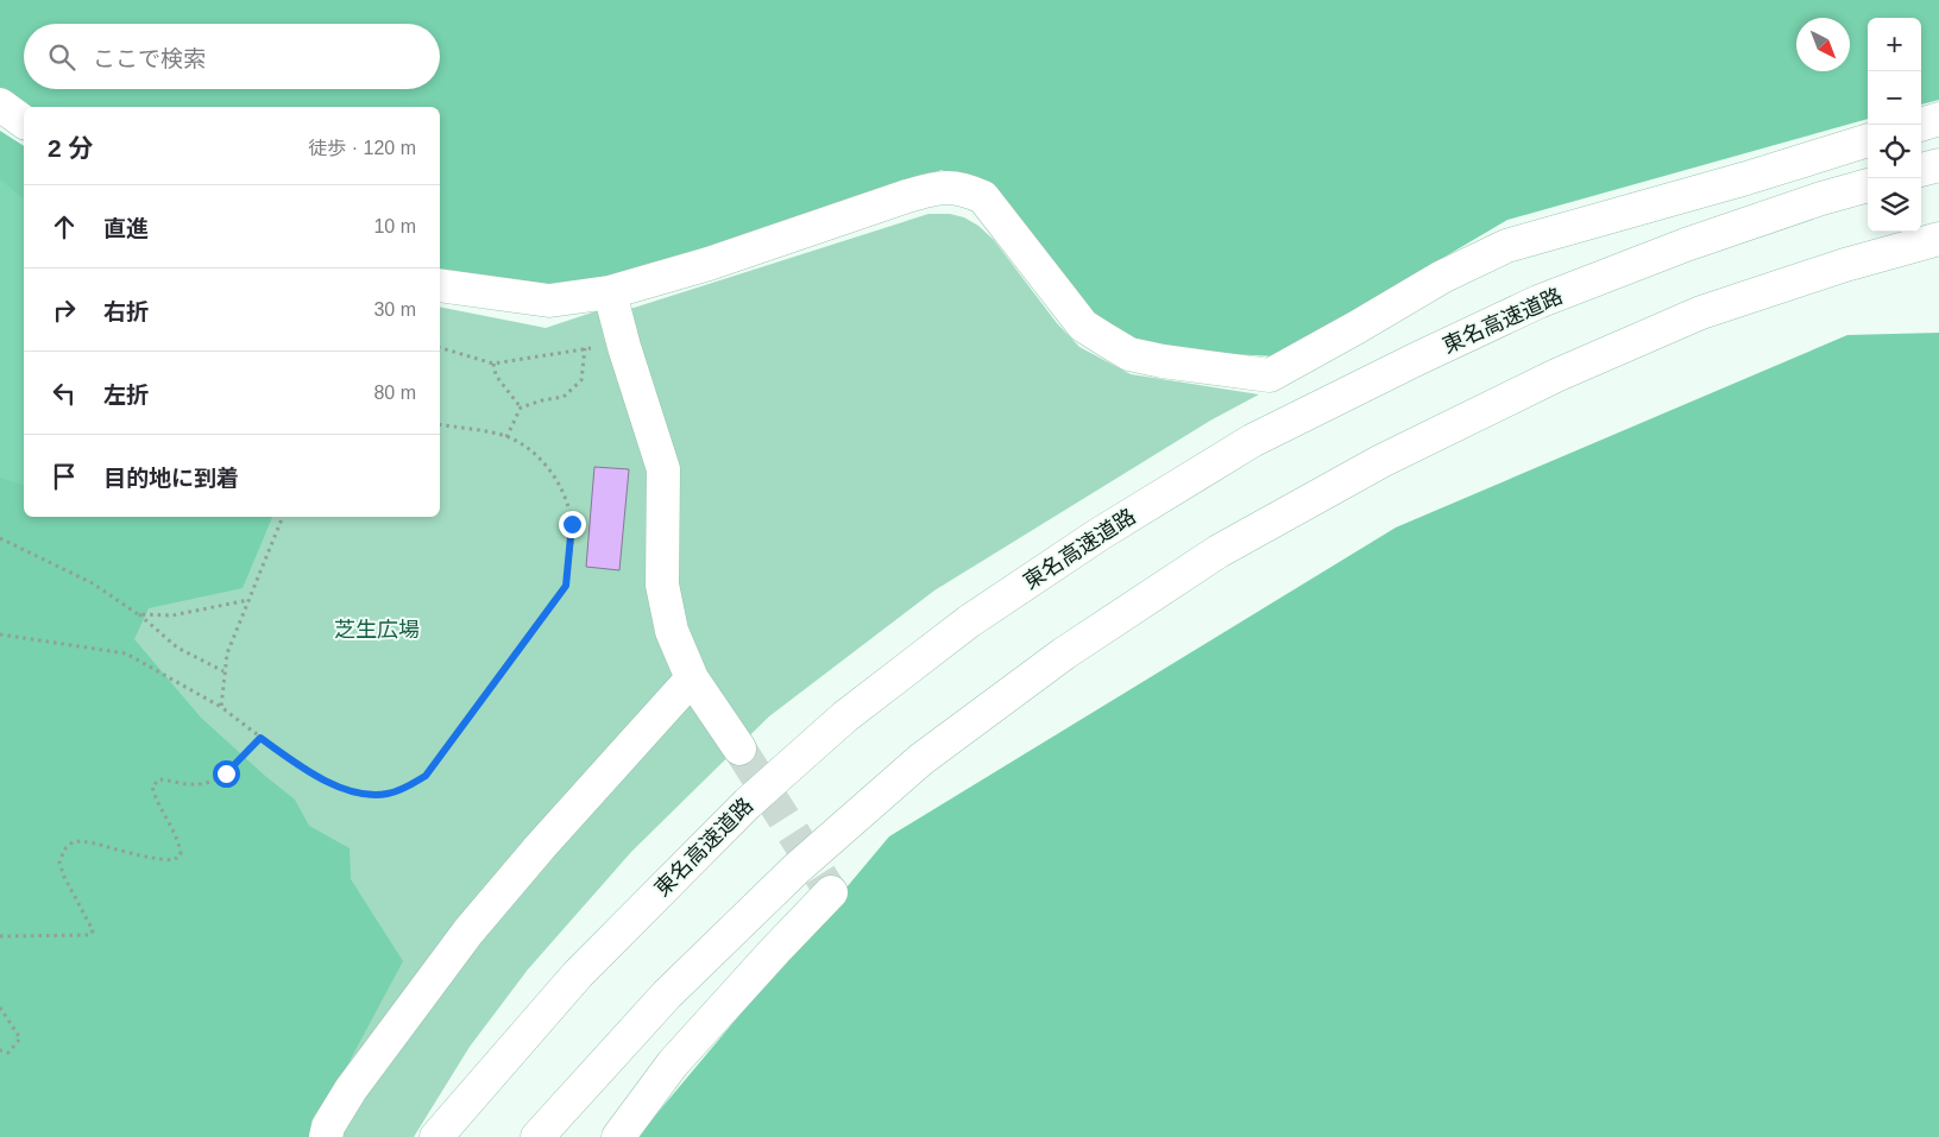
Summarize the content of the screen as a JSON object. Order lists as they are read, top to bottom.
{
  "streets": {
    "main road": ["東名高速道路"]
  },
  "parks": ["芝生広場"],
  "north": "bottom right",
  "page": {
    "map_buttons": ["+", "−"],
    "search": "ここで検索",
    "heading": ["2 分", "徒歩 · 120 m"],
    "list": [
      ["直進", "10 m"],
      ["右折", "30 m"],
      ["左折", "80 m"],
      "目的地に到着"
    ]
  }
}
